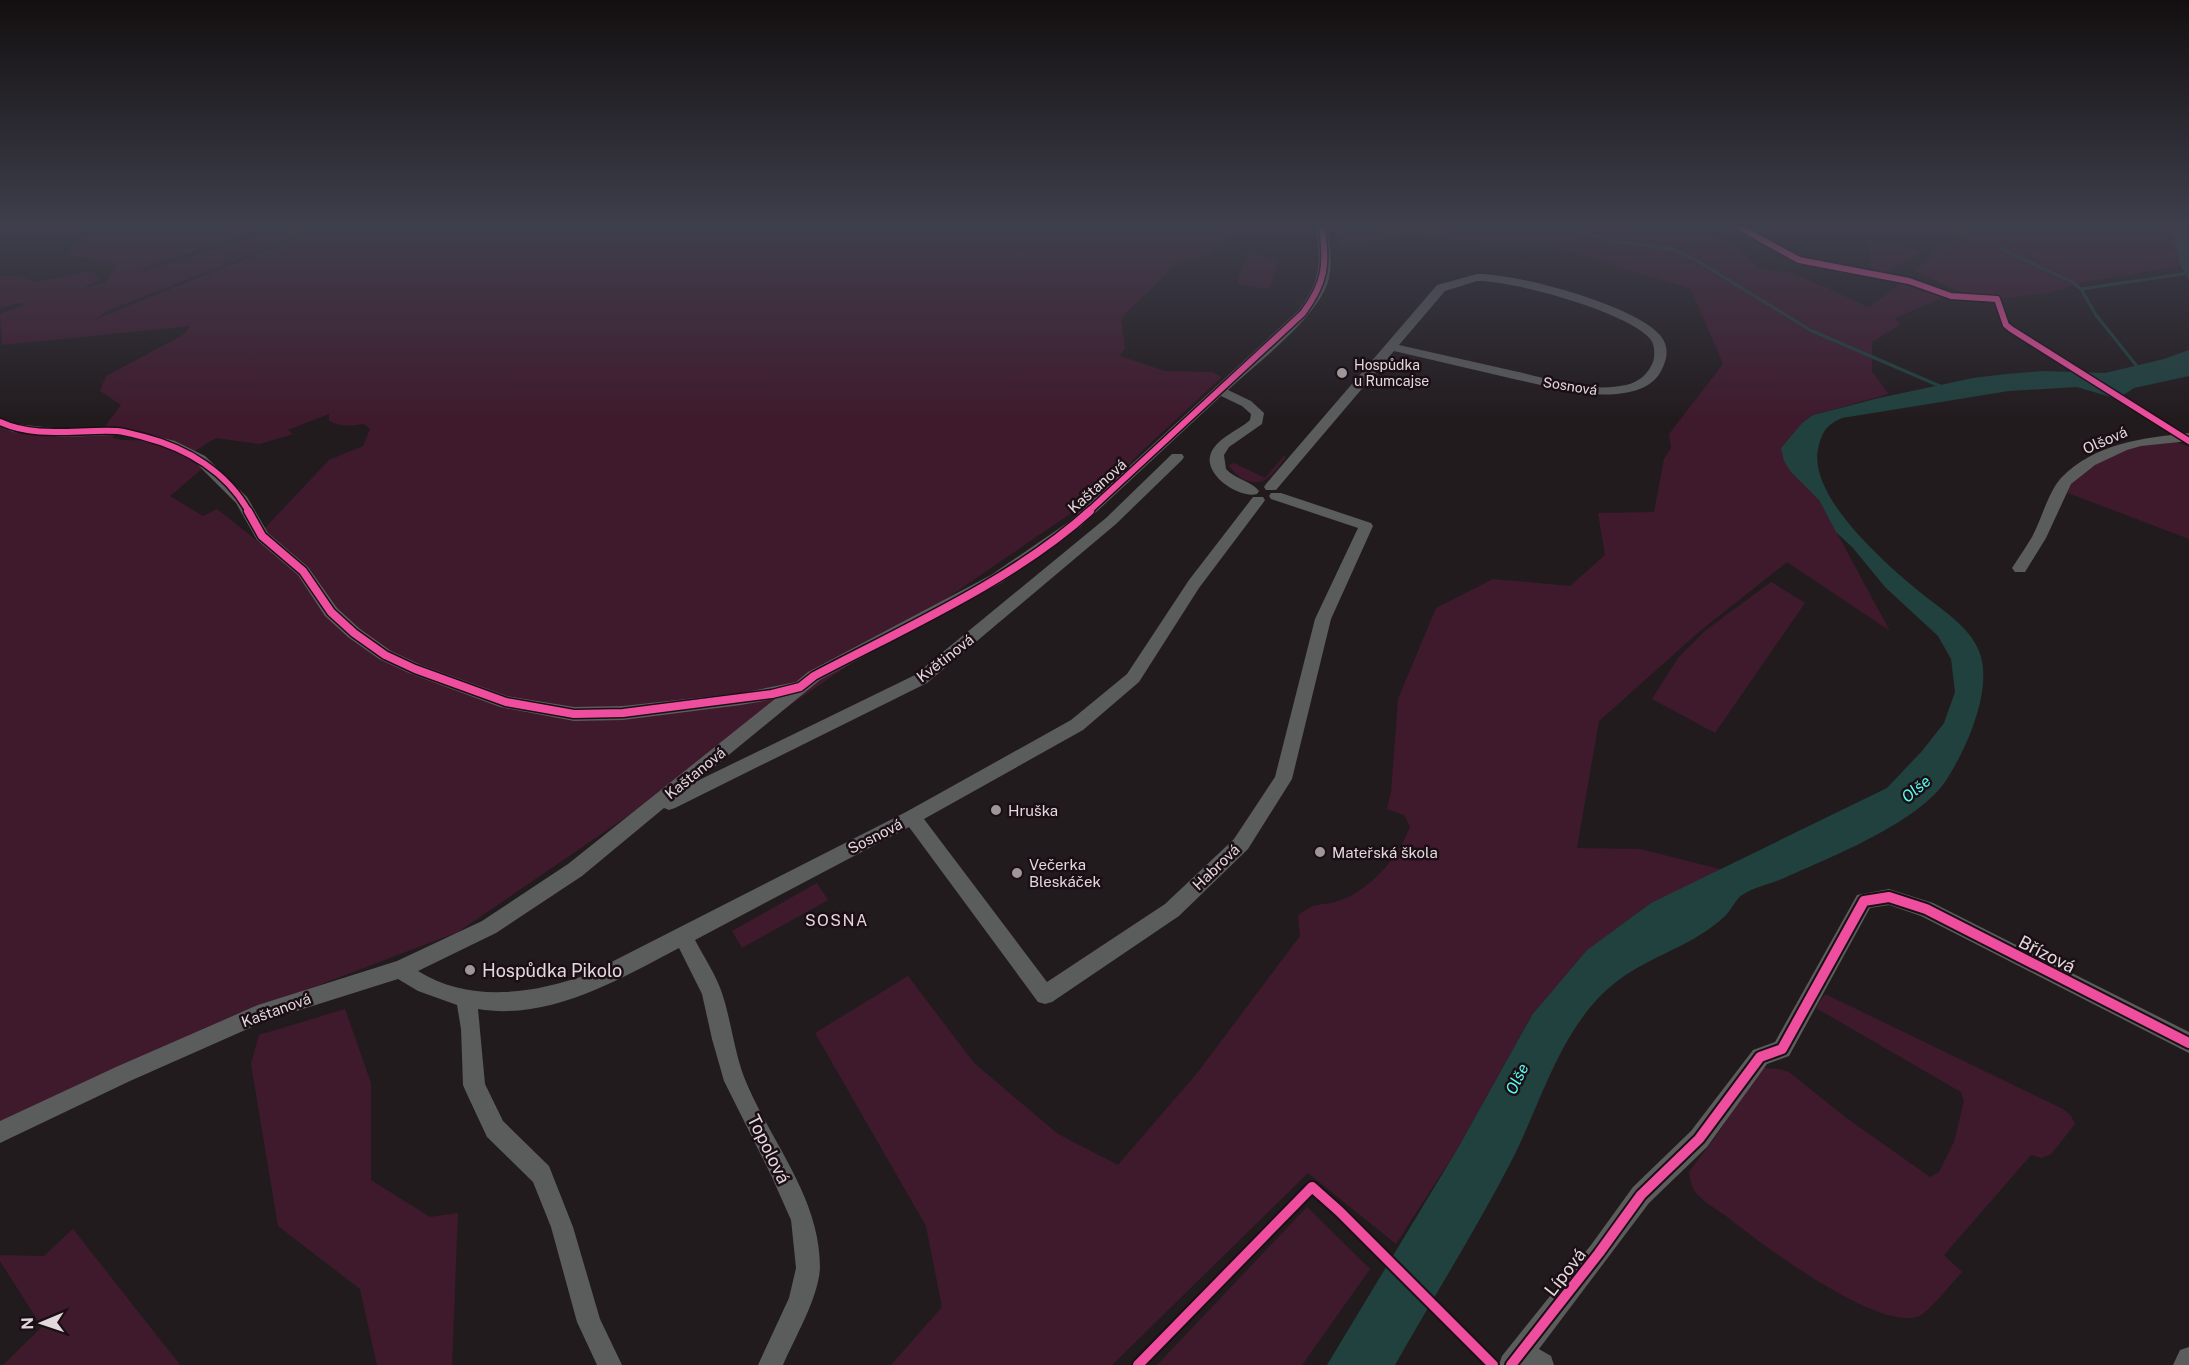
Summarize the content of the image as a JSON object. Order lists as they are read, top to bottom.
{
  "streets": {
    "street": [
      "Sosnová",
      "Olšová",
      "Kaštanová",
      "Květinová",
      "Habrová",
      "Břízová",
      "Topolová",
      "Lípová"
    ]
  },
  "crossings": [
    ["Sosnová", "Kaštanová"],
    ["Sosnová", "Habrová"],
    ["Sosnová", "Topolová"],
    ["Kaštanová", "Květinová"],
    ["Břízová", "Lípová"]
  ],
  "districts": ["SOSNA"],
  "water": ["Olše"],
  "places": [
    "Hospůdka u Rumcajse",
    "Hruška",
    "Mateřská škola",
    "Večerka Bleskáček",
    "Hospůdka Pikolo"
  ],
  "north": "left"
}
